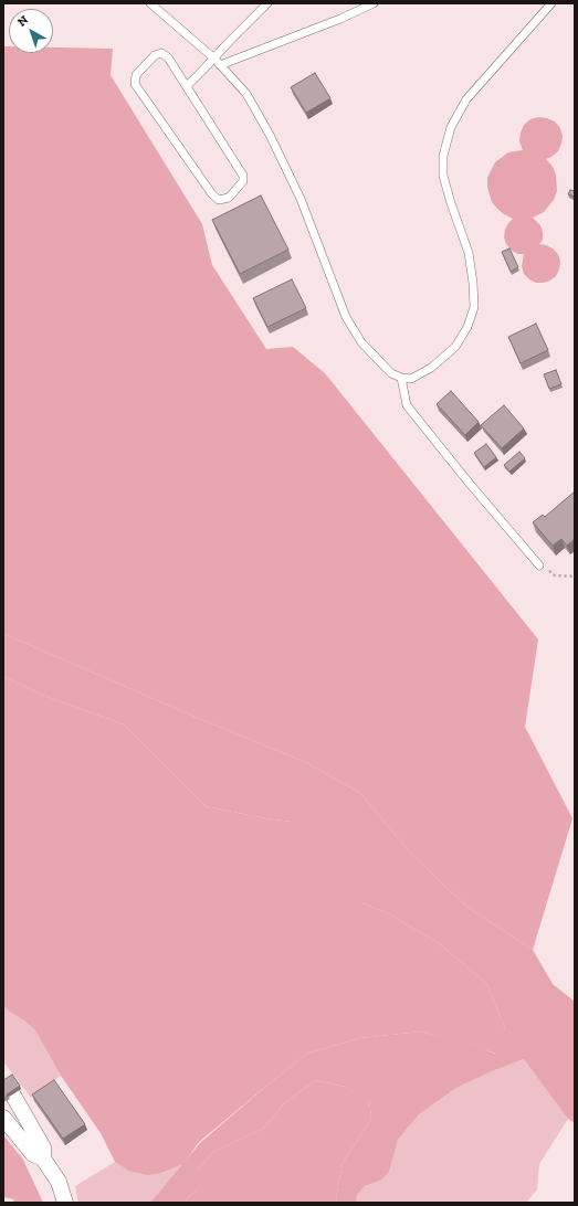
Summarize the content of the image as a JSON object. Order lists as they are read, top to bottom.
{
  "north": "top left"
}
